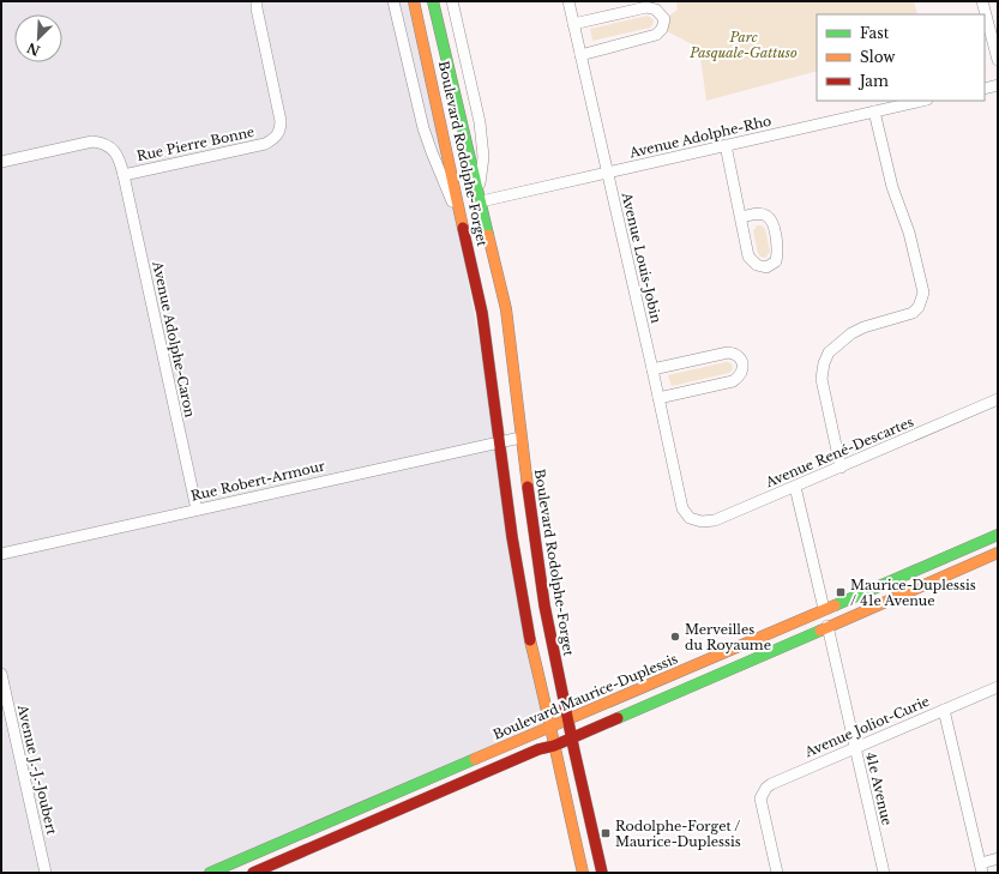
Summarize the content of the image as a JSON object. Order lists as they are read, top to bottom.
{
  "streets": {
    "street": [
      "Avenue Adolphe-Rho",
      "Rue Pierre Bonne",
      "Boulevard Rodolphe-Forget",
      "Avenue Louis-Jobin",
      "Avenue Adolphe-Caron",
      "Avenue René-Descartes",
      "Rue Robert-Armour",
      "Boulevard Maurice-Duplessis",
      "Avenue Joliot-Curie",
      "Avenue J.-J.-Joubert",
      "41e Avenue"
    ]
  },
  "crossings": [
    ["Avenue Adolphe-Rho", "Boulevard Rodolphe-Forget"],
    ["Avenue Adolphe-Rho", "Avenue Louis-Jobin"],
    ["Rue Pierre Bonne", "Avenue Adolphe-Caron"],
    ["Boulevard Rodolphe-Forget", "Rue Robert-Armour"],
    ["Boulevard Rodolphe-Forget", "Boulevard Maurice-Duplessis"],
    ["Avenue Louis-Jobin", "Avenue René-Descartes"],
    ["Avenue Adolphe-Caron", "Rue Robert-Armour"],
    ["Avenue Joliot-Curie", "41e Avenue"]
  ],
  "parks": ["Parc Pasquale-Gattuso"],
  "places": {
    "transit": ["Maurice-Duplessis / 41e Avenue", "Rodolphe-Forget / Maurice-Duplessis"],
    "other": ["Merveilles du Royaume"]
  },
  "legend": ["Fast", "Slow", "Jam"],
  "north": "bottom left"
}
